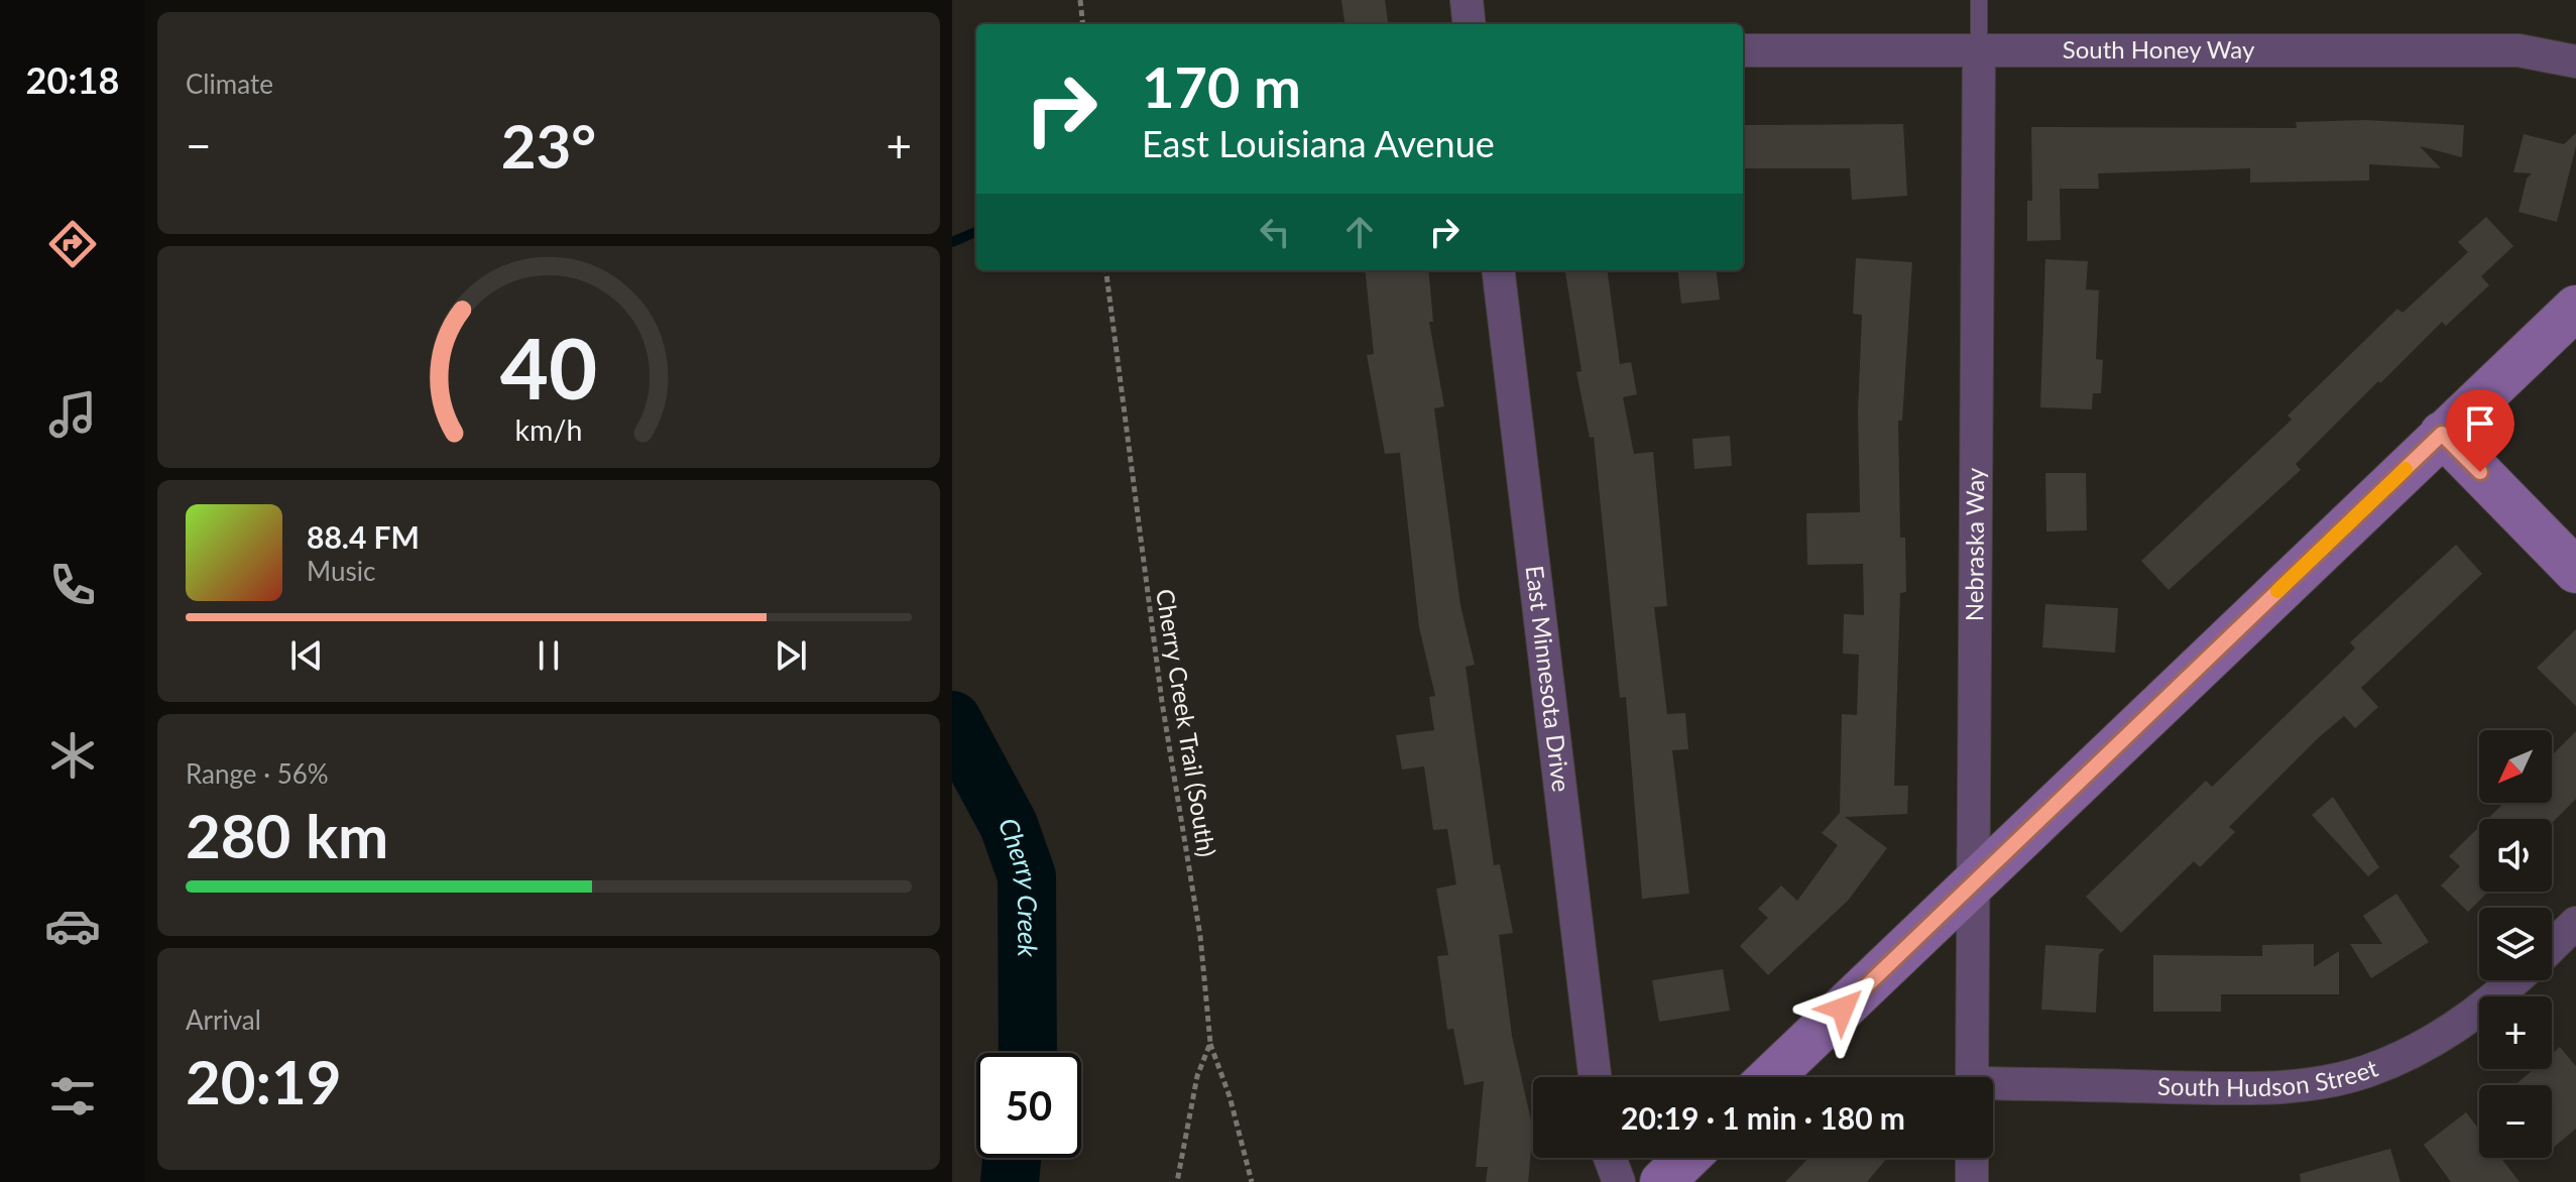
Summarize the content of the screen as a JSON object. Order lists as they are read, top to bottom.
{
  "streets": {
    "street": [
      "South Honey Way",
      "Nebraska Way",
      "East Minnesota Drive",
      "South Hudson Street"
    ],
    "path": ["Cherry Creek Trail (South)"]
  },
  "crossings": [
    ["South Honey Way", "Nebraska Way"]
  ],
  "water": ["Cherry Creek"],
  "north": "bottom left",
  "page": {
    "tabs": "20:18",
    "tile": [
      "Climate",
      ["Range · 56%", "280 km"],
      ["Arrival", "20:19"]
    ],
    "turn": ["170 m", "East Louisiana Avenue"],
    "heat": ["−", "23°", "+"],
    "song": ["88.4 FM", "Music"],
    "map_buttons": ["+", "−"],
    "limit": "50",
    "trip": "20:19 · 1 min · 180 m",
    "gauge": ["40", "km/h"]
  }
}
